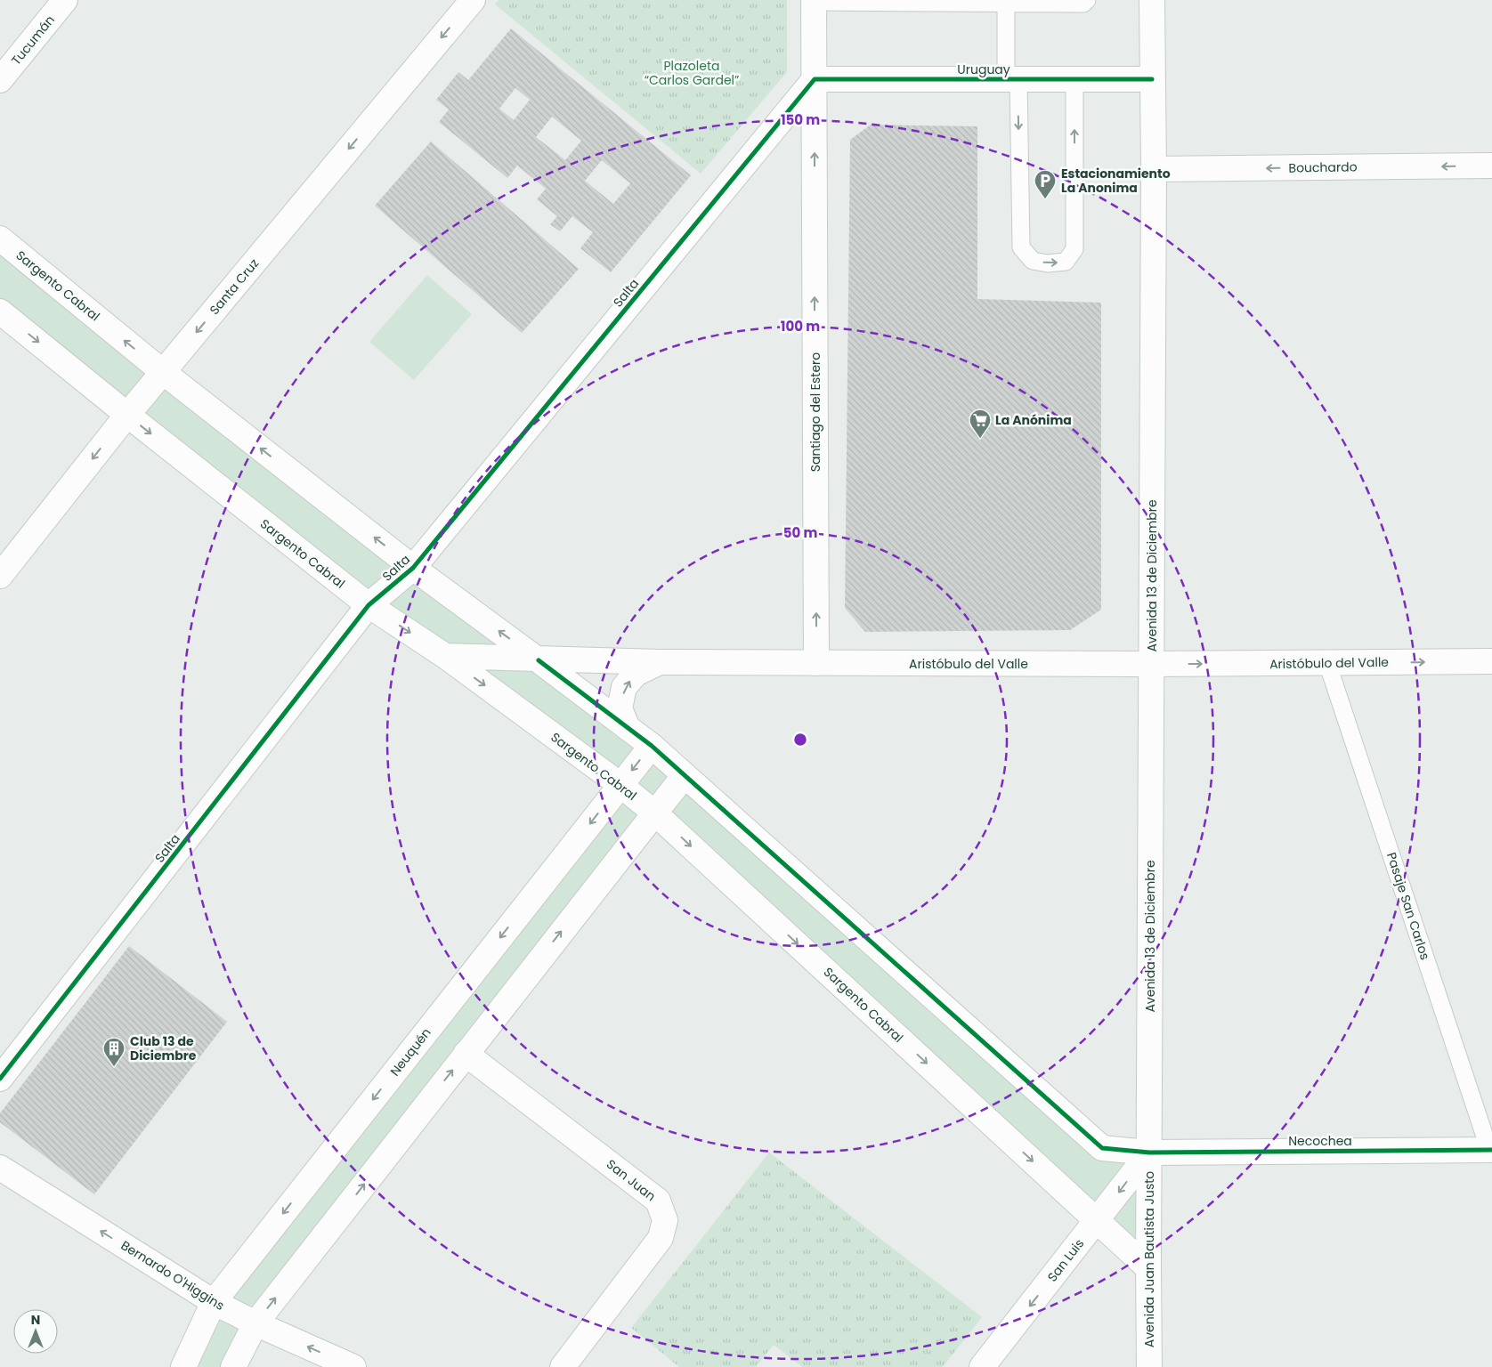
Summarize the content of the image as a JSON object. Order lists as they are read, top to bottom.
{
  "streets": {
    "street": [
      "Tucumán",
      "Uruguay",
      "Bouchardo",
      "Sargento Cabral",
      "Santa Cruz",
      "Salta",
      "Santiago del Estero",
      "Avenida 13 de Diciembre",
      "Aristóbulo del Valle",
      "Neuquén",
      "Necochea",
      "San Juan",
      "Avenida Juan Bautista Justo",
      "San Luis",
      "Bernardo O'Higgins"
    ],
    "lane": ["Pasaje San Carlos"]
  },
  "crossings": [
    ["Uruguay", "Salta"],
    ["Uruguay", "Santiago del Estero"],
    ["Uruguay", "Avenida 13 de Diciembre"],
    ["Bouchardo", "Avenida 13 de Diciembre"],
    ["Sargento Cabral", "Santa Cruz"],
    ["Sargento Cabral", "Salta"],
    ["Sargento Cabral", "Aristóbulo del Valle"],
    ["Sargento Cabral", "Neuquén"],
    ["Sargento Cabral", "Necochea"],
    ["Sargento Cabral", "Avenida Juan Bautista Justo"],
    ["Sargento Cabral", "San Luis"],
    ["Salta", "Santiago del Estero"],
    ["Santiago del Estero", "Aristóbulo del Valle"],
    ["Avenida 13 de Diciembre", "Aristóbulo del Valle"],
    ["Avenida 13 de Diciembre", "Necochea"],
    ["Avenida 13 de Diciembre", "Avenida Juan Bautista Justo"],
    ["Avenida 13 de Diciembre", "San Luis"],
    ["Aristóbulo del Valle", "Pasaje San Carlos"],
    ["Pasaje San Carlos", "Necochea"],
    ["Neuquén", "Bernardo O'Higgins"],
    ["Necochea", "Avenida Juan Bautista Justo"],
    ["Necochea", "San Luis"],
    ["Avenida Juan Bautista Justo", "San Luis"]
  ],
  "one_way": [
    "Bouchardo",
    "Santa Cruz",
    "Santiago del Estero",
    "San Luis",
    "Bernardo O'Higgins"
  ],
  "parks": ["Plazoleta “Carlos Gardel”"],
  "places": {
    "parking": ["Estacionamiento La Anonima"],
    "supermarket": ["La Anónima"],
    "building": ["Club 13 de Diciembre"]
  },
  "north": "top",
  "rings": ["150 m", "100 m", "50 m"]
}
